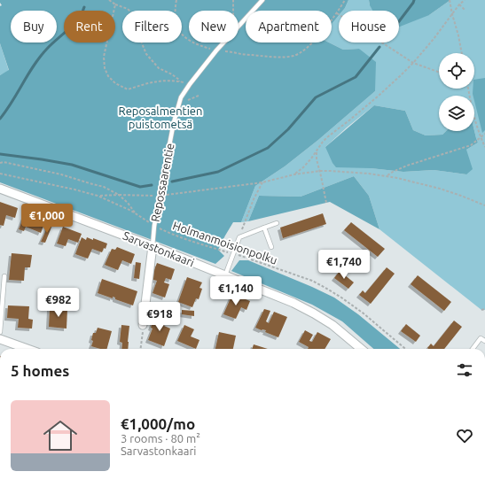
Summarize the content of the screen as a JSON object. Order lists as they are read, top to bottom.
{
  "streets": {
    "street": ["Repossaarentie", "Sarvastonkaari"],
    "path": ["Holmanmoisionpolku"]
  },
  "crossings": [
    ["Repossaarentie", "Holmanmoisionpolku"],
    ["Repossaarentie", "Sarvastonkaari"]
  ],
  "parks": ["Reposalmentien puistometsä"],
  "page": {
    "chip": [
      "Buy",
      "Rent",
      "Filters",
      "New",
      "Apartment",
      "House"
    ],
    "price": [
      "€1,000",
      "€1,740",
      "€1,140",
      "€982",
      "€918"
    ],
    "heading": "5 homes",
    "list": [
      {
        "name": "€1,000/mo",
        "note": "3 rooms · 80 m² · Sarvastonkaari"
      }
    ]
  }
}
